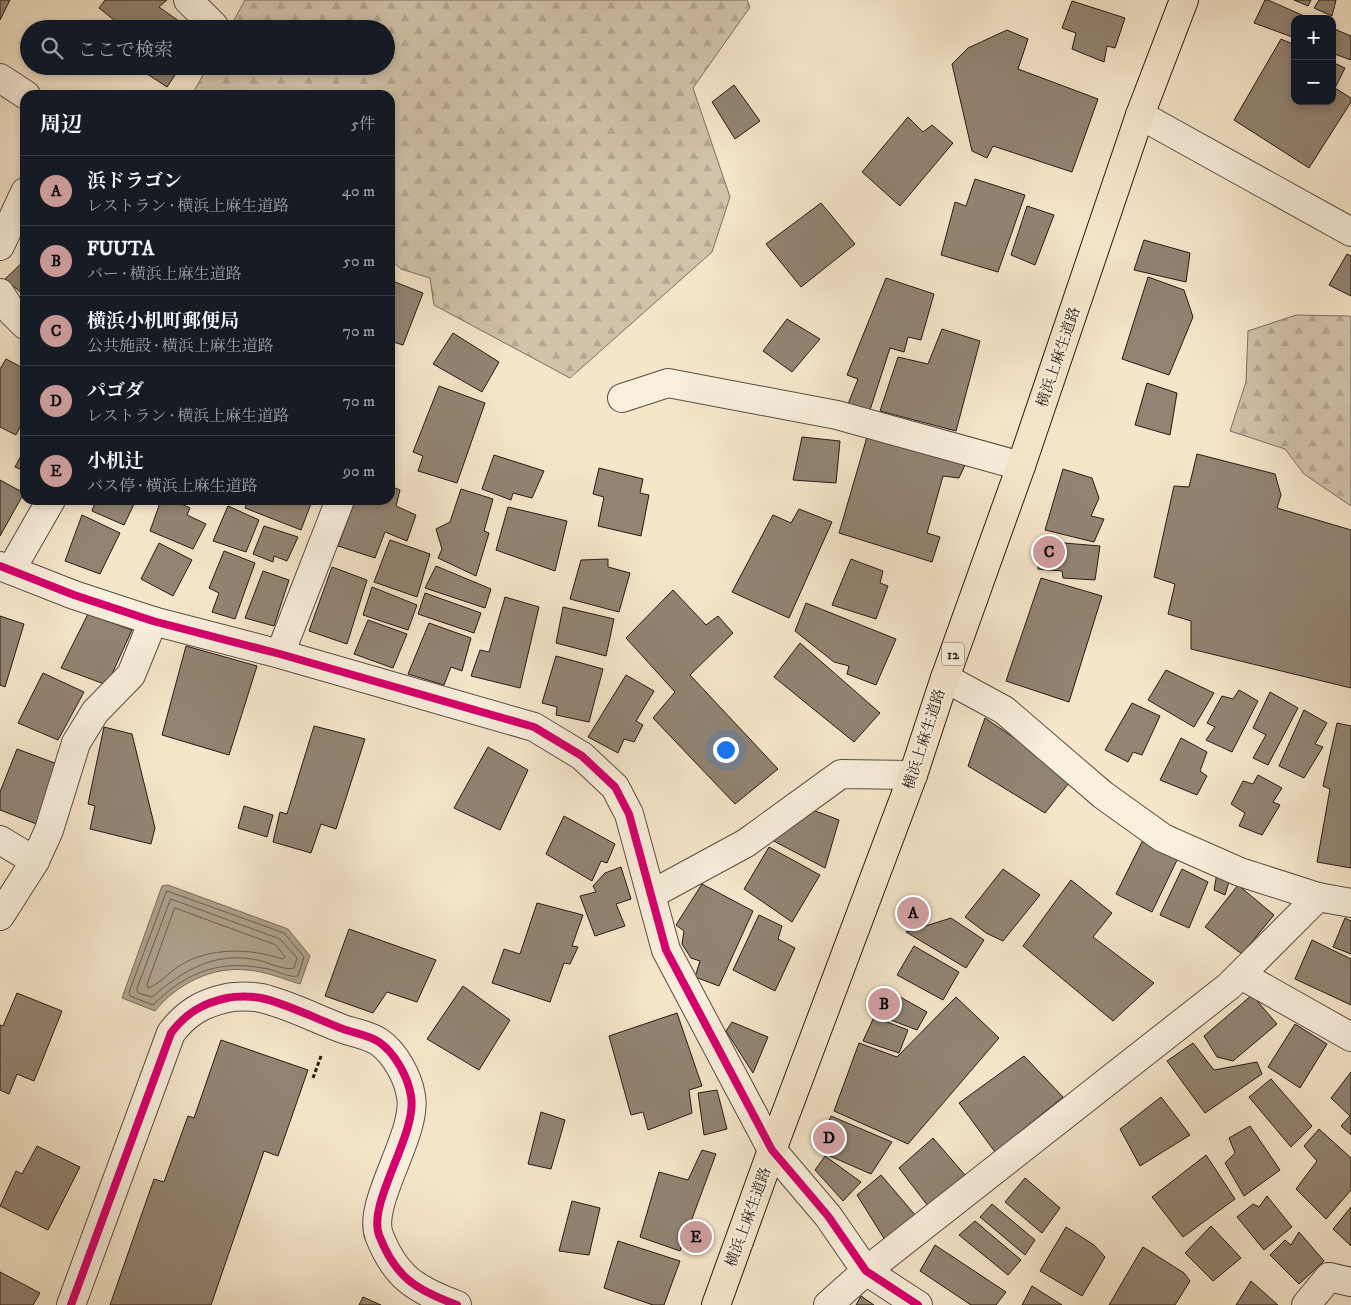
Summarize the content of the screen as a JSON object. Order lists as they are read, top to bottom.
{
  "streets": {
    "main road": ["横浜上麻生道路", "12"]
  },
  "page": {
    "map_buttons": ["+", "−"],
    "search": "ここで検索",
    "heading": ["周辺", "5件"],
    "list": [
      {
        "mark": "A",
        "name": "浜ドラゴン",
        "note": "レストラン · 横浜上麻生道路",
        "value": "40 m"
      },
      {
        "mark": "B",
        "name": "FUUTA",
        "note": "バー · 横浜上麻生道路",
        "value": "50 m"
      },
      {
        "mark": "C",
        "name": "横浜小机町郵便局",
        "note": "公共施設 · 横浜上麻生道路",
        "value": "70 m"
      },
      {
        "mark": "D",
        "name": "パゴダ",
        "note": "レストラン · 横浜上麻生道路",
        "value": "70 m"
      },
      {
        "mark": "E",
        "name": "小机辻",
        "note": "バス停 · 横浜上麻生道路",
        "value": "90 m"
      }
    ],
    "pins": [
      "C",
      "A",
      "B",
      "D",
      "E"
    ]
  }
}
